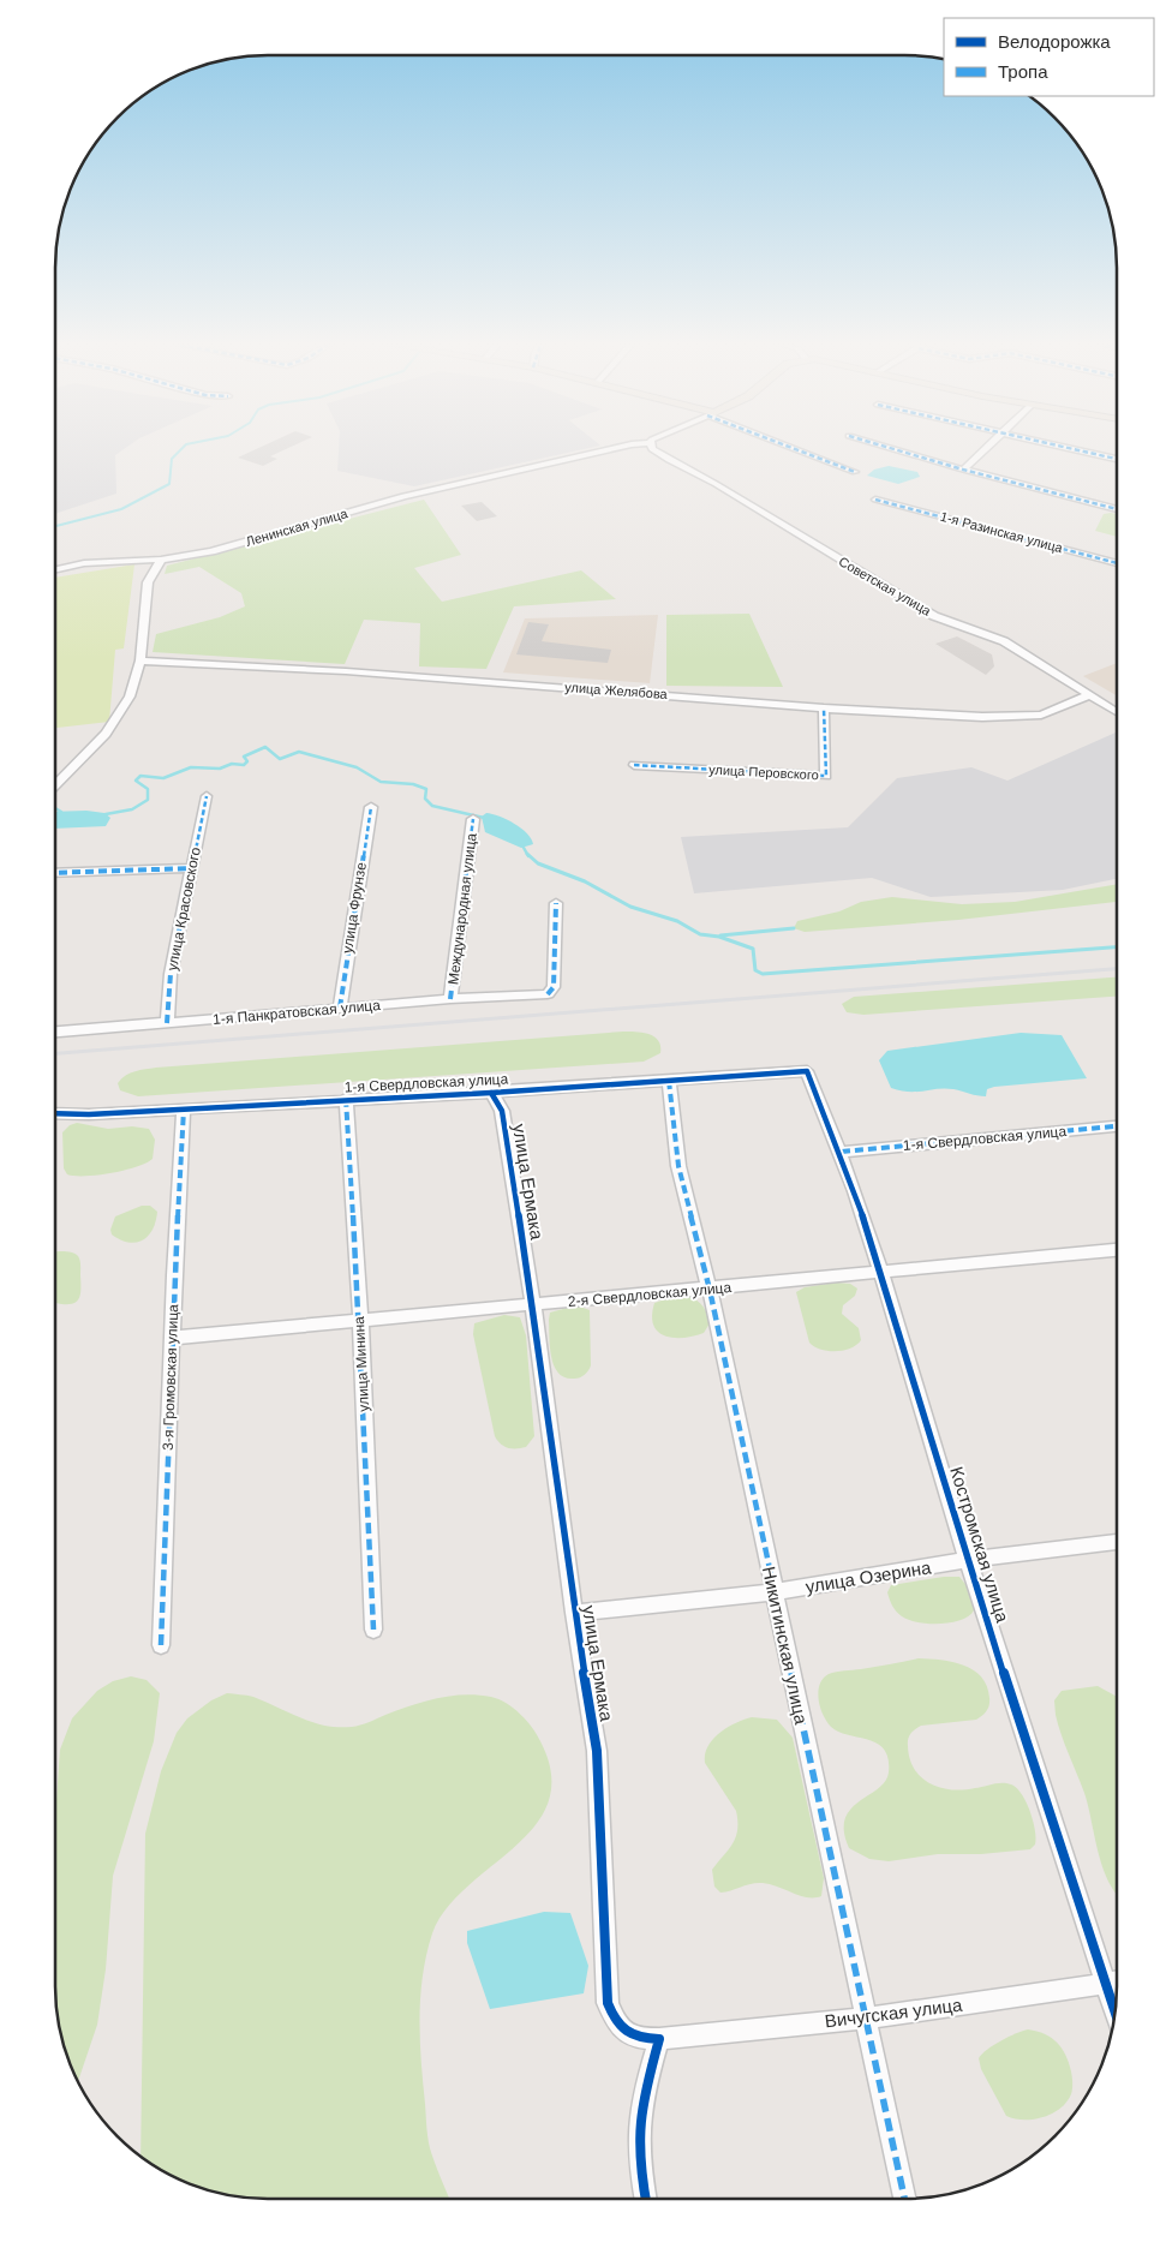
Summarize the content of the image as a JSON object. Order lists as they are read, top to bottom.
{
  "streets": {
    "street": [
      "Ленинская улица",
      "1-я Разинская улица",
      "Советская улица",
      "улица Желябова",
      "улица Перовского",
      "улица Фрунзе",
      "улица Красовского",
      "Международная улица",
      "1-я Панкратовская улица",
      "1-я Свердловская улица",
      "улица Ермака",
      "2-я Свердловская улица",
      "улица Минина",
      "3-я Громовская улица",
      "Костромская улица",
      "улица Озерина",
      "Никитинская улица",
      "Вичугская улица"
    ]
  },
  "crossings": [
    ["Советская улица", "улица Желябова"],
    ["улица Желябова", "улица Перовского"],
    ["улица Фрунзе", "1-я Панкратовская улица"],
    ["улица Красовского", "1-я Панкратовская улица"],
    ["Международная улица", "1-я Панкратовская улица"],
    ["1-я Свердловская улица", "улица Ермака"],
    ["1-я Свердловская улица", "улица Минина"],
    ["1-я Свердловская улица", "3-я Громовская улица"],
    ["1-я Свердловская улица", "Костромская улица"],
    ["1-я Свердловская улица", "Никитинская улица"],
    ["улица Ермака", "2-я Свердловская улица"],
    ["улица Ермака", "улица Озерина"],
    ["улица Ермака", "Вичугская улица"],
    ["2-я Свердловская улица", "улица Минина"],
    ["2-я Свердловская улица", "3-я Громовская улица"],
    ["2-я Свердловская улица", "Костромская улица"],
    ["2-я Свердловская улица", "Никитинская улица"],
    ["Костромская улица", "улица Озерина"],
    ["Костромская улица", "Вичугская улица"],
    ["улица Озерина", "Никитинская улица"],
    ["Никитинская улица", "Вичугская улица"]
  ],
  "legend": ["Велодорожка", "Тропа"]
}
